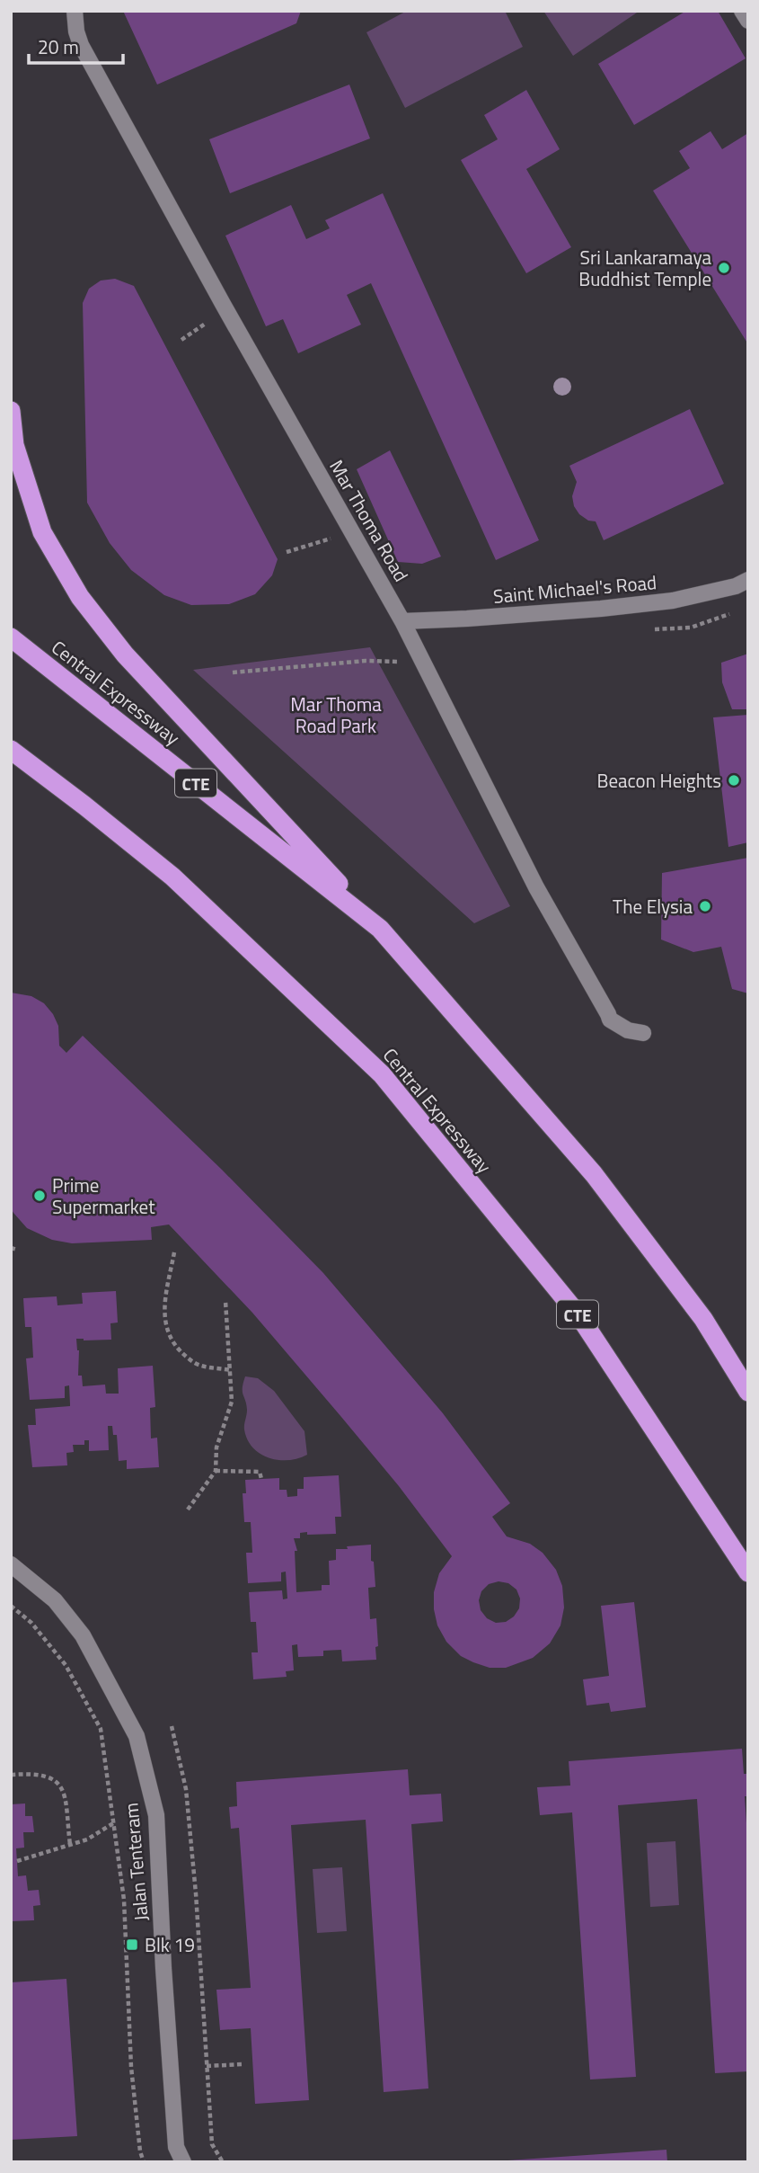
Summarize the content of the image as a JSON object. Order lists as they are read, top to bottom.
{
  "streets": {
    "highway": ["Central Expressway", "CTE"],
    "street": ["Mar Thoma Road", "Saint Michael's Road", "Jalan Tenteram"]
  },
  "crossings": [
    ["Mar Thoma Road", "Saint Michael's Road"]
  ],
  "parks": ["Mar Thoma Road Park"],
  "places": {
    "other": [
      "Sri Lankaramaya Buddhist Temple",
      "Beacon Heights",
      "The Elysia",
      "Prime Supermarket"
    ],
    "transit": ["Blk 19"]
  },
  "scale_bar": "20 m"
}
